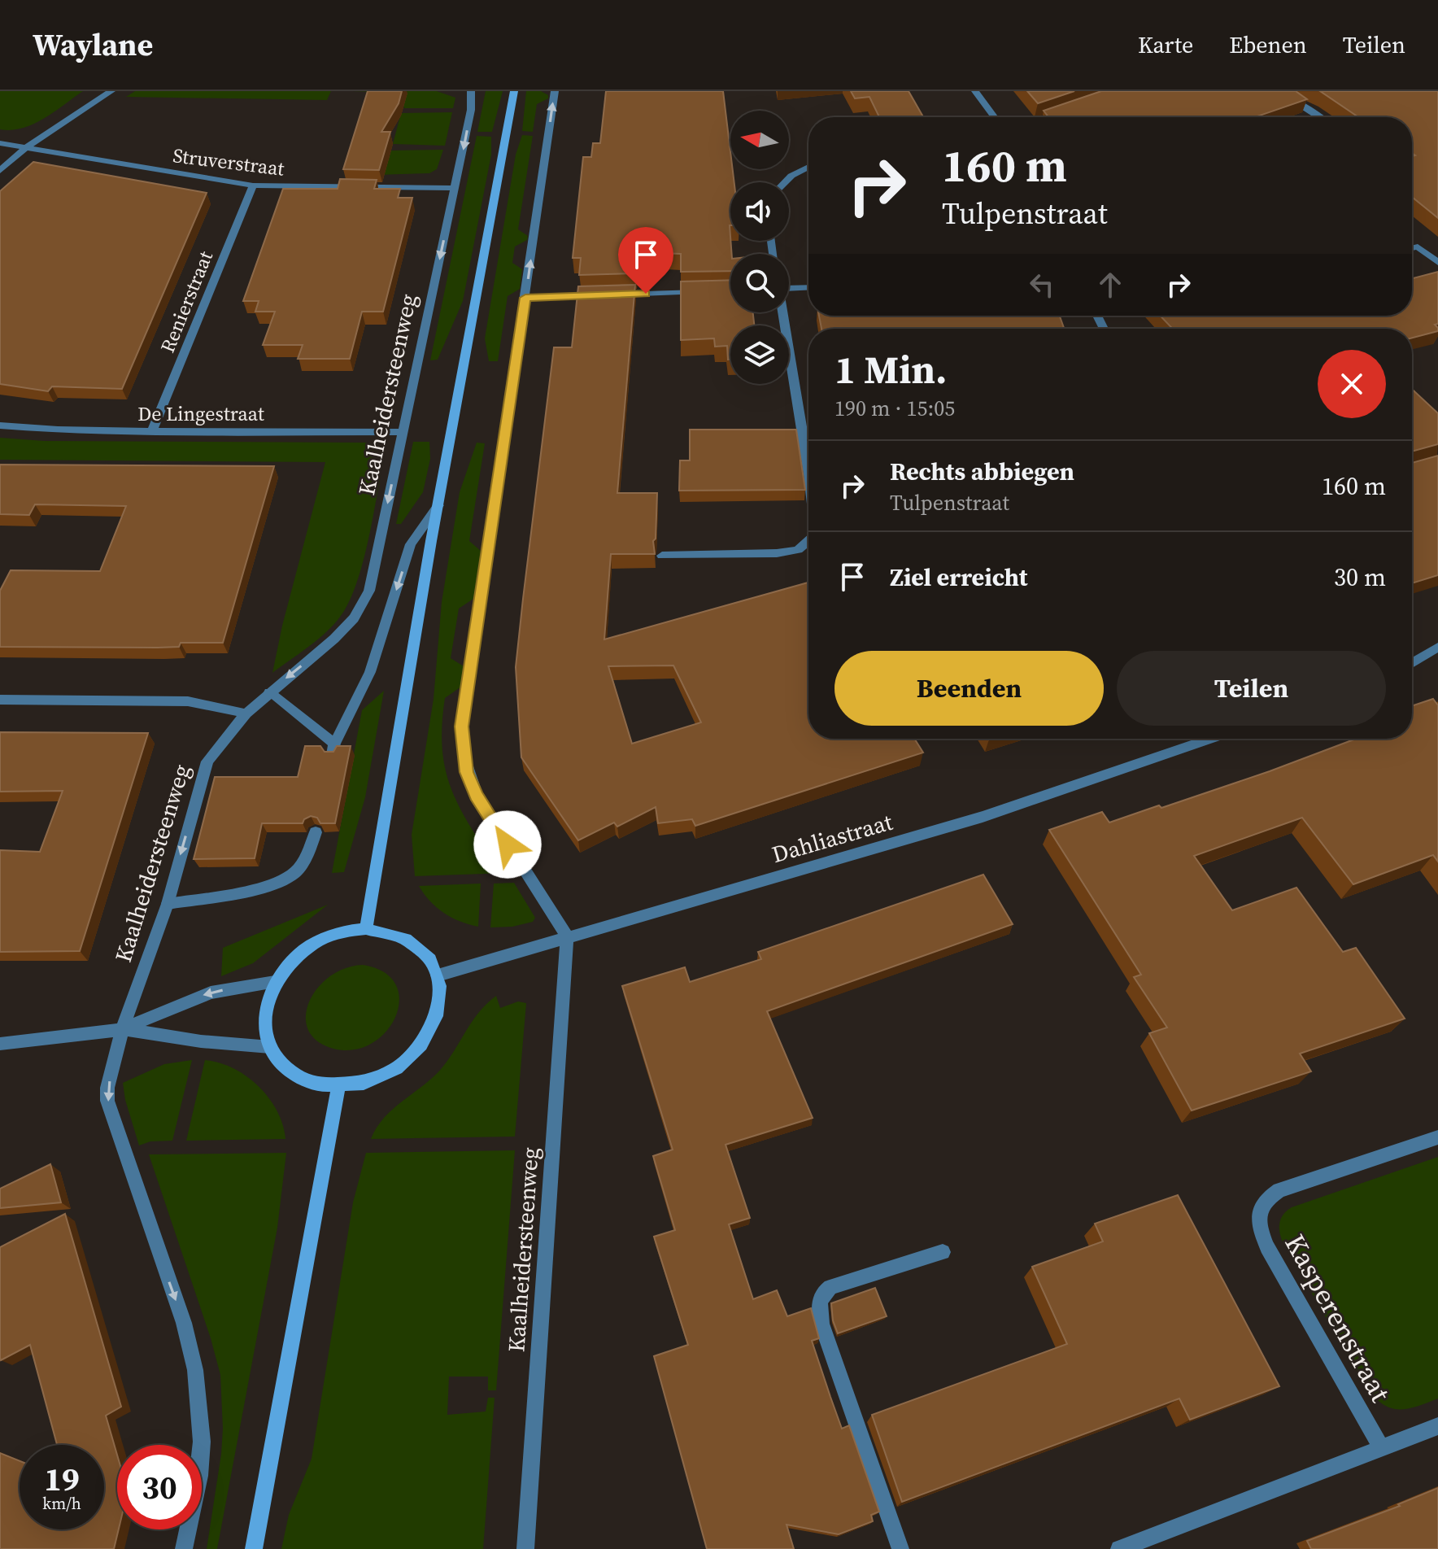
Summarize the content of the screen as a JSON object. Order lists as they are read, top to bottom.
{
  "streets": {
    "street": [
      "Struverstraat",
      "Renierstraat",
      "Kaalheidersteenweg",
      "De Lingestraat",
      "Dahliastraat",
      "Kasperenstraat"
    ]
  },
  "crossings": [
    ["Struverstraat", "Renierstraat"],
    ["Struverstraat", "Kaalheidersteenweg"],
    ["Renierstraat", "De Lingestraat"],
    ["Kaalheidersteenweg", "De Lingestraat"],
    ["Kaalheidersteenweg", "Dahliastraat"]
  ],
  "north": "left",
  "page": {
    "header": "Waylane",
    "nav": ["Karte", "Ebenen", "Teilen"],
    "turn": ["160 m", "Tulpenstraat"],
    "heading": ["1 Min.", "190 m · 15:05"],
    "list": [
      {
        "name": "Rechts abbiegen",
        "note": "Tulpenstraat",
        "value": "160 m"
      },
      {
        "name": "Ziel erreicht",
        "value": "30 m"
      }
    ],
    "buttons": ["Beenden", "Teilen"],
    "speed": "19 km/h",
    "limit": "30"
  }
}
